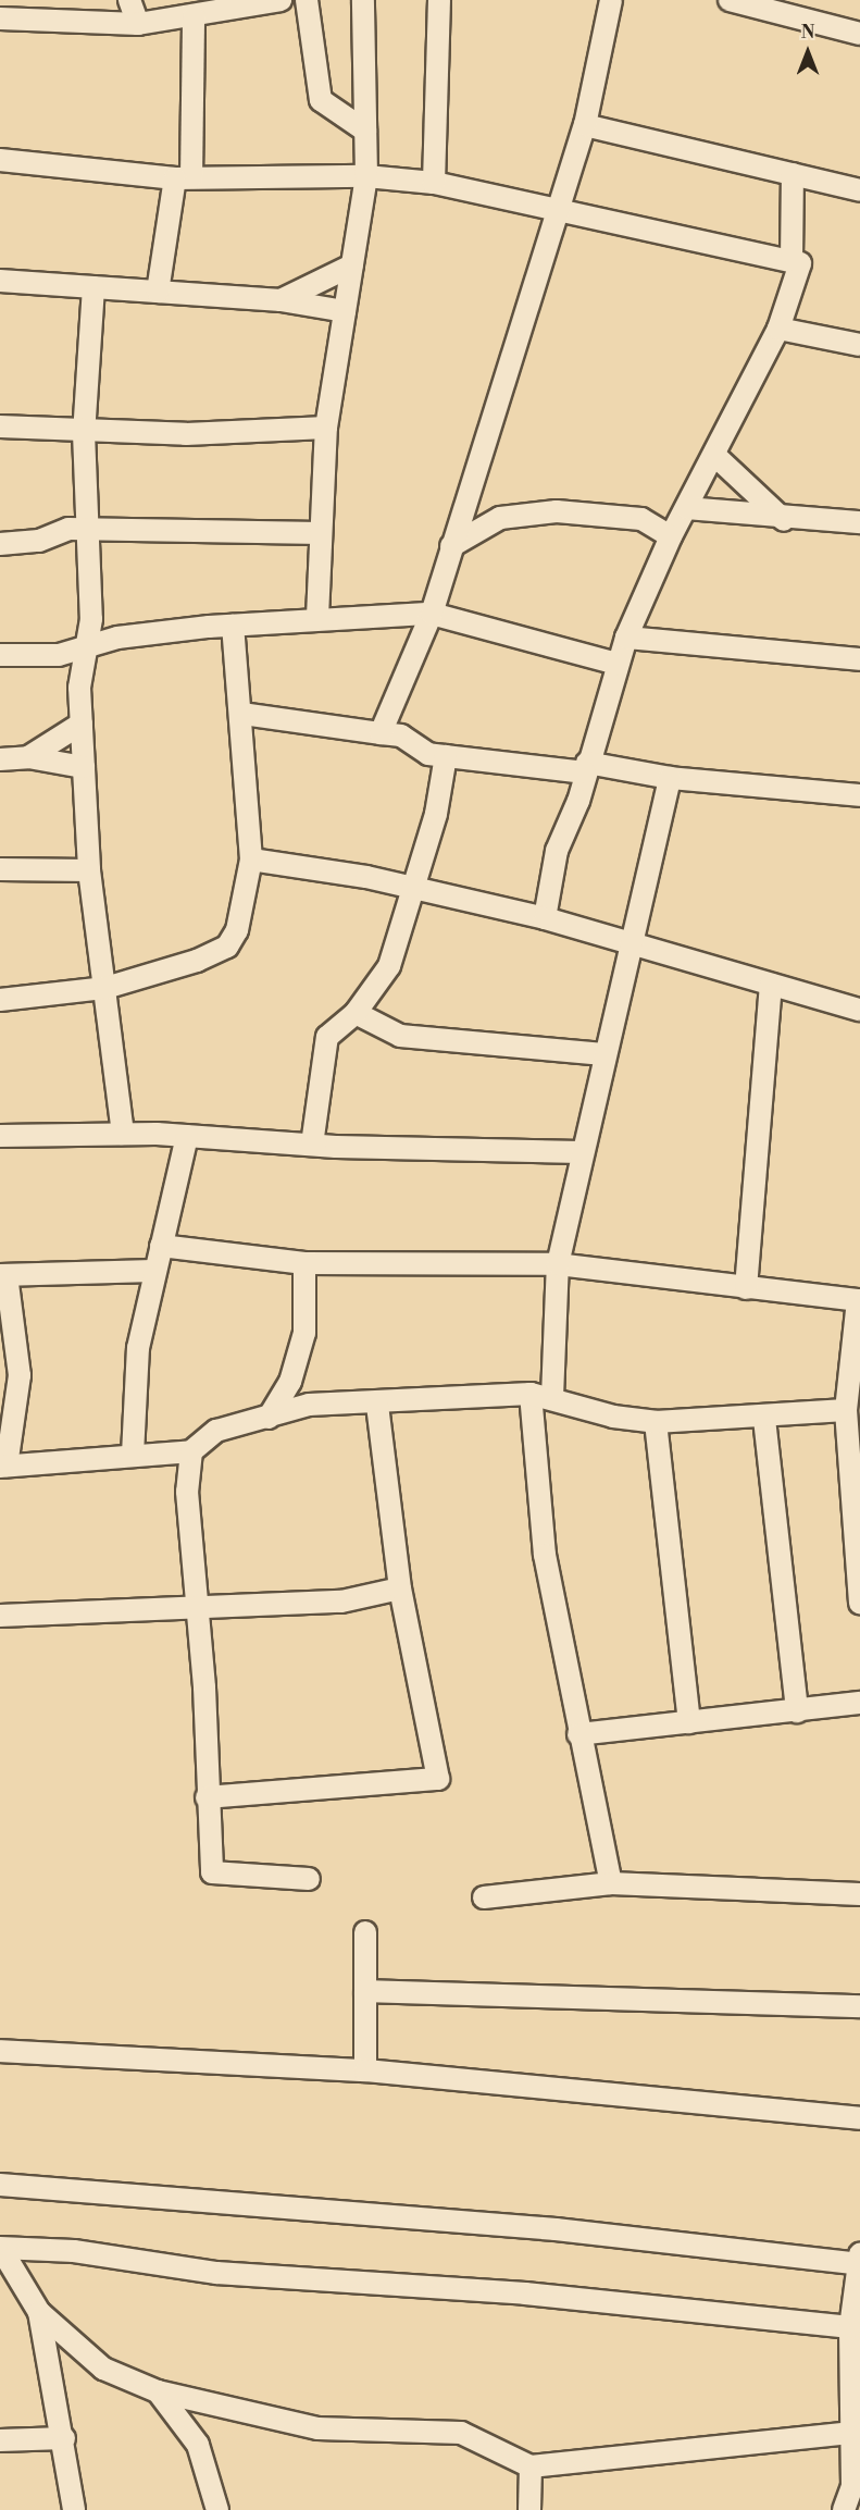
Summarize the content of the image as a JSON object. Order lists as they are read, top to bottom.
{
  "north": "top"
}
